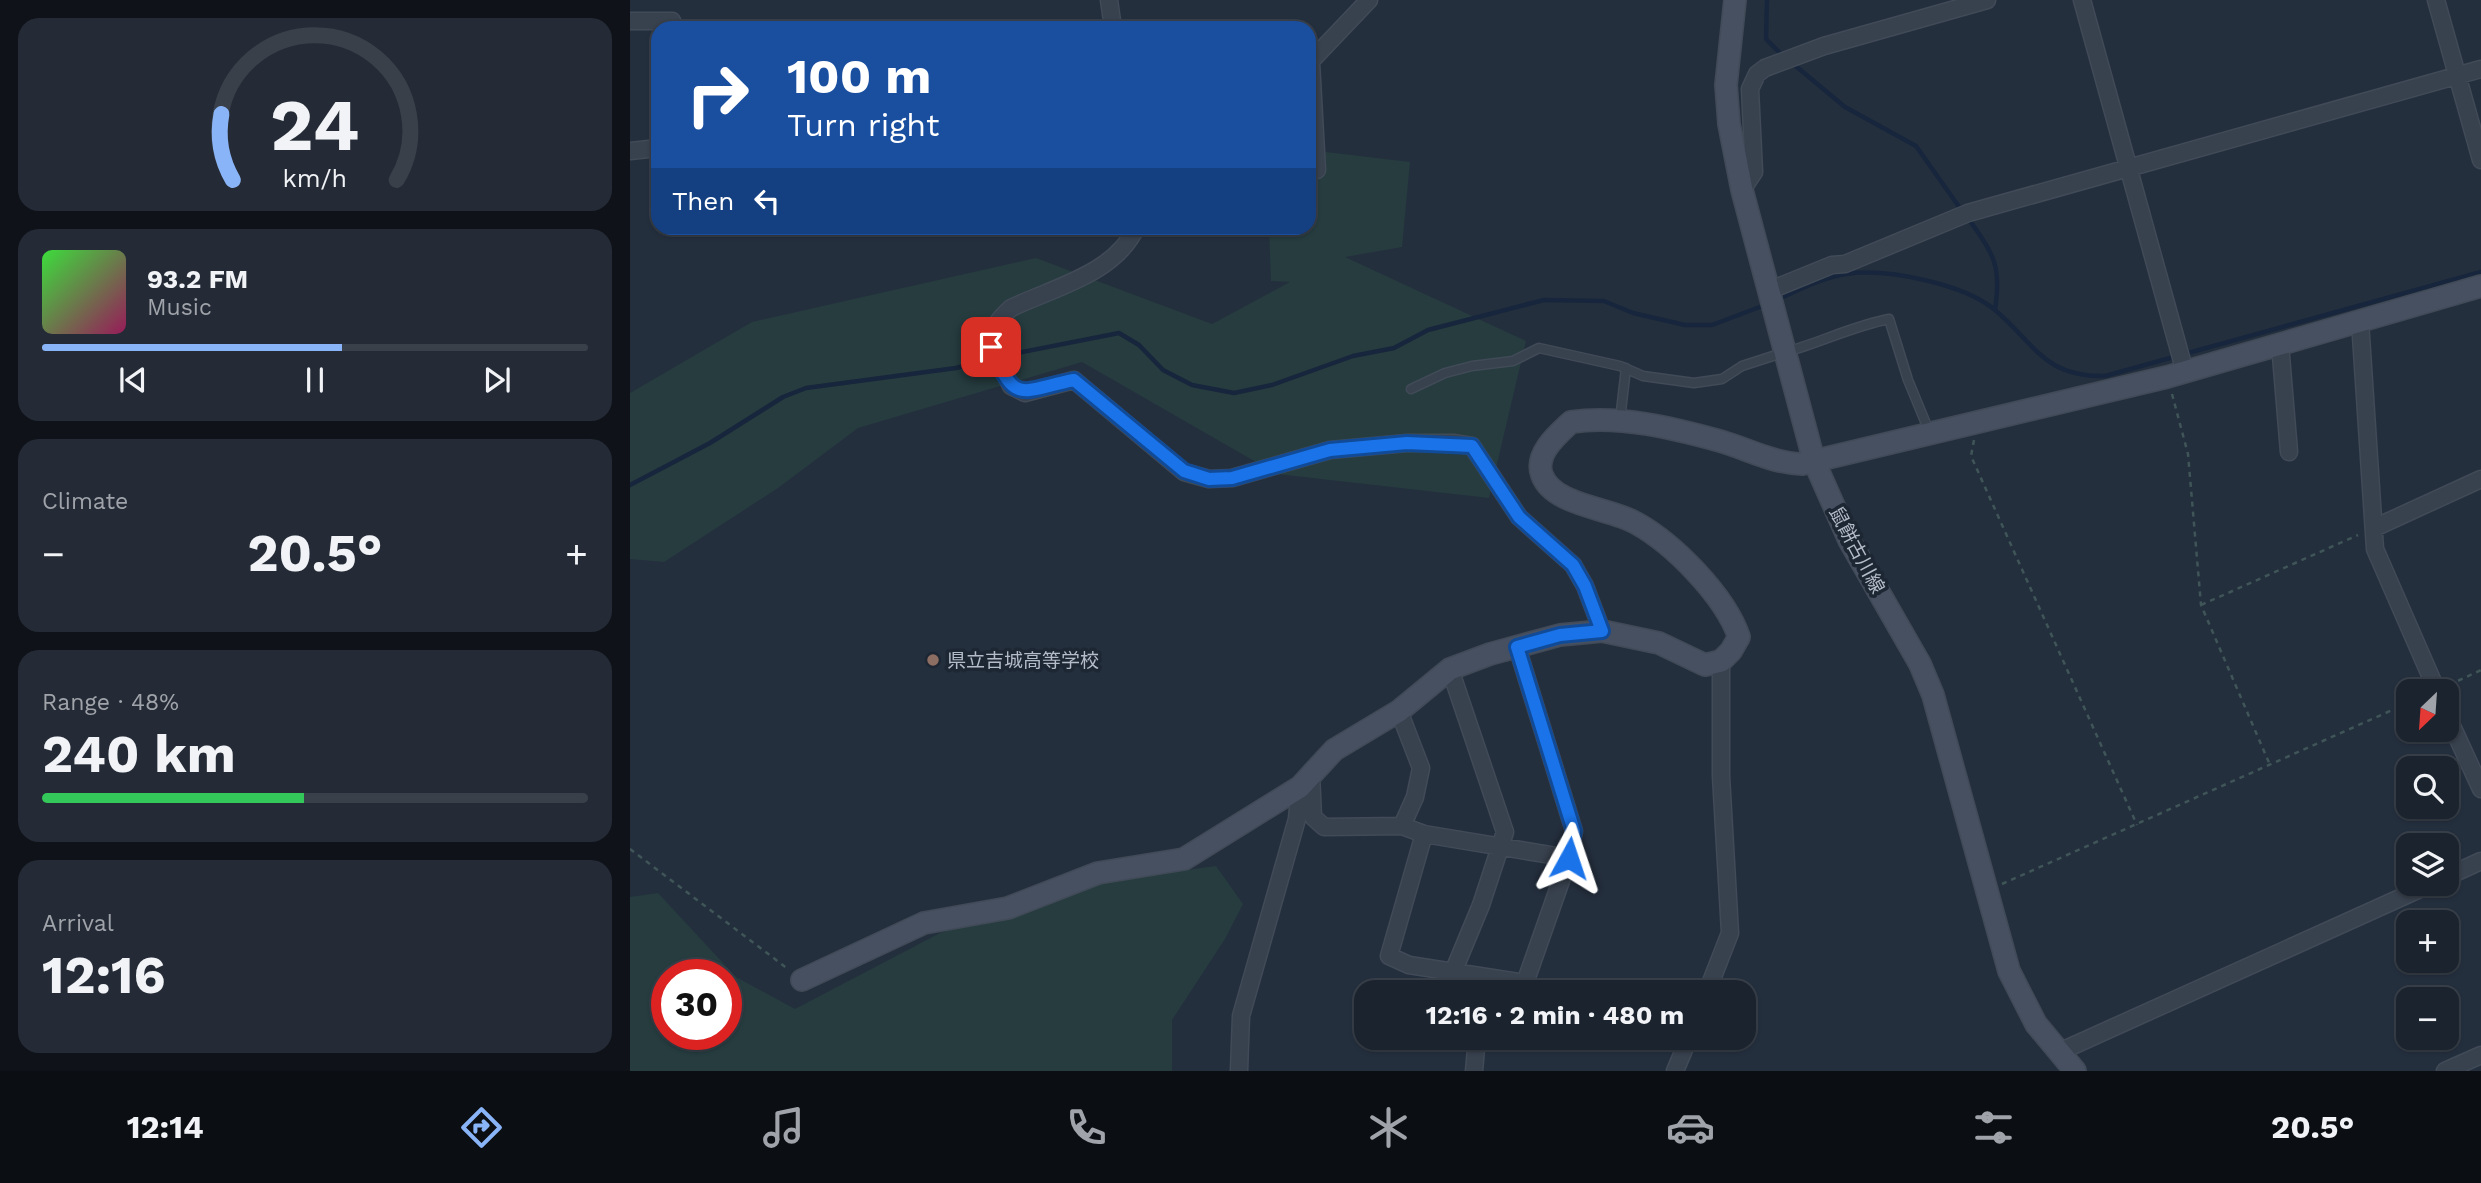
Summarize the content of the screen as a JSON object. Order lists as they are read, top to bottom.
{
  "streets": {
    "street": ["鼠餅古川線"]
  },
  "places": ["県立吉城高等学校"],
  "north": "bottom left",
  "page": {
    "turn": ["100 m", "Turn right"],
    "then": "Then",
    "song": ["93.2 FM", "Music"],
    "tile": [
      "Climate",
      ["Range · 48%", "240 km"],
      ["Arrival", "12:16"]
    ],
    "heat": ["−", "20.5°", "+"],
    "map_buttons": ["+", "−"],
    "limit": "30",
    "trip": "12:16 · 2 min · 480 m",
    "tabs": ["12:14", "20.5°"],
    "gauge": ["24", "km/h"]
  }
}
